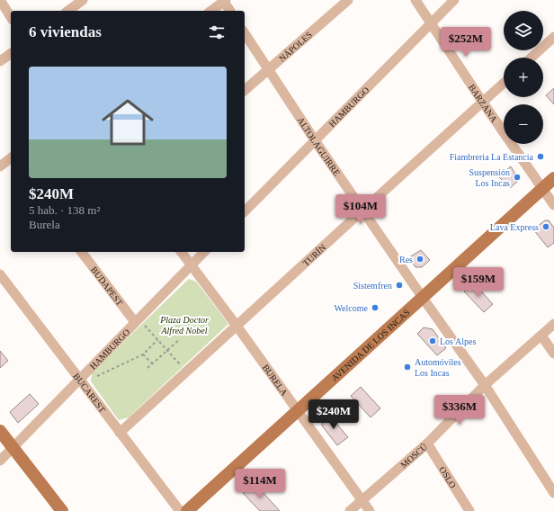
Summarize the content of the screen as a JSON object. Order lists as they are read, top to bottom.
{
  "streets": {
    "main road": ["AVENIDA DE LOS INCAS"],
    "street": [
      "NÁPOLES",
      "BARZANA",
      "HAMBURGO",
      "ALTOLAGUIRRE",
      "TURÍN",
      "BUDAPEST",
      "BURELA",
      "BUCAREST",
      "MOSCÚ",
      "OSLO"
    ]
  },
  "crossings": [
    ["NÁPOLES", "ALTOLAGUIRRE"],
    ["BARZANA", "HAMBURGO"],
    ["BARZANA", "TURÍN"],
    ["BARZANA", "AVENIDA DE LOS INCAS"],
    ["HAMBURGO", "ALTOLAGUIRRE"],
    ["HAMBURGO", "BUDAPEST"],
    ["HAMBURGO", "BURELA"],
    ["HAMBURGO", "BUCAREST"],
    ["ALTOLAGUIRRE", "TURÍN"],
    ["ALTOLAGUIRRE", "AVENIDA DE LOS INCAS"],
    ["ALTOLAGUIRRE", "MOSCÚ"],
    ["TURÍN", "BURELA"],
    ["TURÍN", "BUCAREST"],
    ["AVENIDA DE LOS INCAS", "BURELA"],
    ["BURELA", "MOSCÚ"],
    ["MOSCÚ", "OSLO"]
  ],
  "parks": ["Plaza Doctor Alfred Nobel"],
  "places": [
    "Fiambreria La Estancia",
    "Suspensión Los Incas",
    "Lava Express",
    "Res",
    "Sistemfren",
    "Welcome",
    "Los Alpes",
    "Automóviles Los Incas"
  ],
  "page": {
    "map_buttons": ["+", "−"],
    "heading": "6 viviendas",
    "price": [
      "$252M",
      "$104M",
      "$159M",
      "$336M",
      "$240M",
      "$114M"
    ],
    "list": [
      {
        "name": "$240M",
        "note": "5 hab. · 138 m² · Burela"
      }
    ]
  }
}
